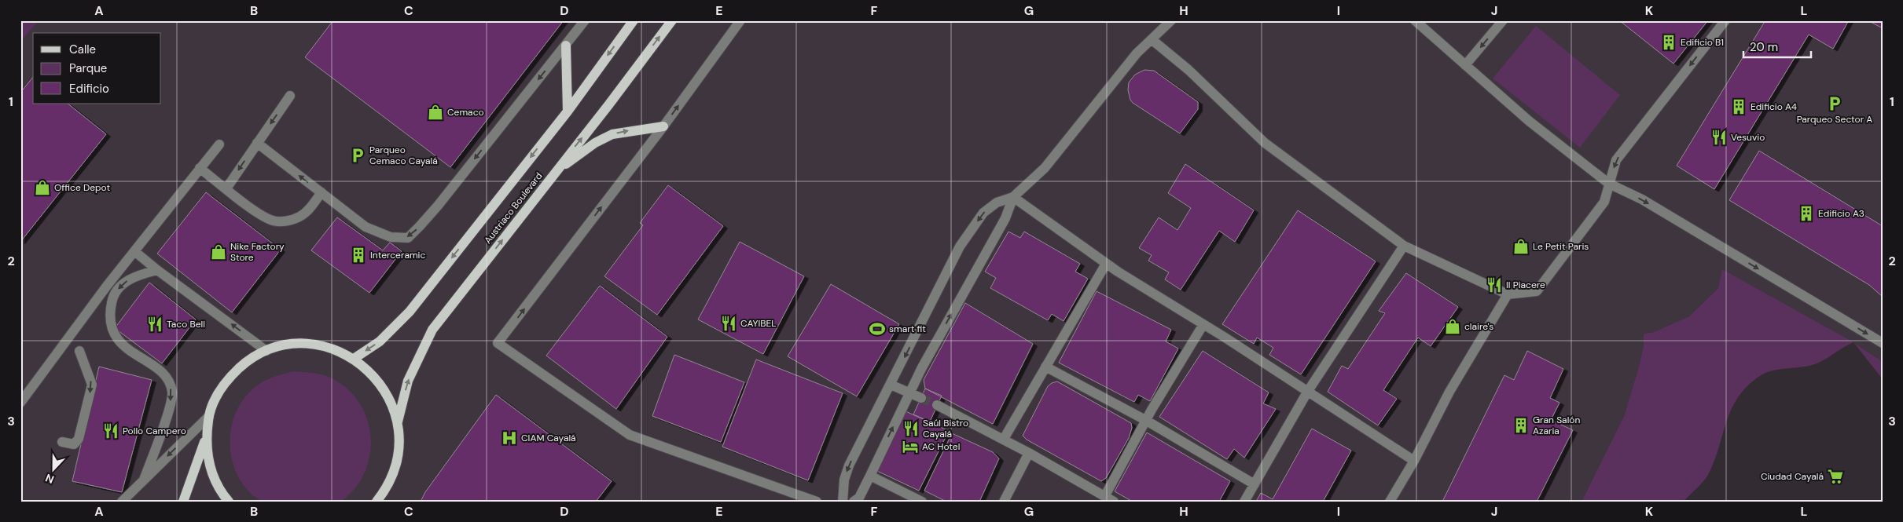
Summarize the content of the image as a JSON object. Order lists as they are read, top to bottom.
{
  "streets": {
    "main road": ["Austriaco Boulevard"]
  },
  "places": {
    "building": [
      "Edificio B1",
      "Edificio A4",
      "Edificio A3",
      "Interceramic",
      "Gran Salón Azaria"
    ],
    "parking": ["Parqueo Sector A", "Parqueo Cemaco Cayalá"],
    "shop": [
      "Cemaco",
      "Office Depot",
      "Le Petit Paris",
      "Nike Factory Store",
      "claire's"
    ],
    "restaurant": [
      "Vesuvio",
      "Il Piacere",
      "CAYIBEL",
      "Taco Bell",
      "Saúl Bistro Cayalá",
      "Pollo Campero"
    ],
    "sports": ["smart fit"],
    "hospital": ["CIAM Cayalá"],
    "hotel": ["AC Hotel"],
    "supermarket": ["Ciudad Cayalá"]
  },
  "legend": ["Calle", "Parque", "Edificio"],
  "scale_bar": "20 m",
  "north": "bottom",
  "grid": {
    "columns": [
      "A",
      "B",
      "C",
      "D",
      "E",
      "F",
      "G",
      "H",
      "I",
      "J",
      "K",
      "L"
    ],
    "rows": ["1", "2", "3"]
  }
}
